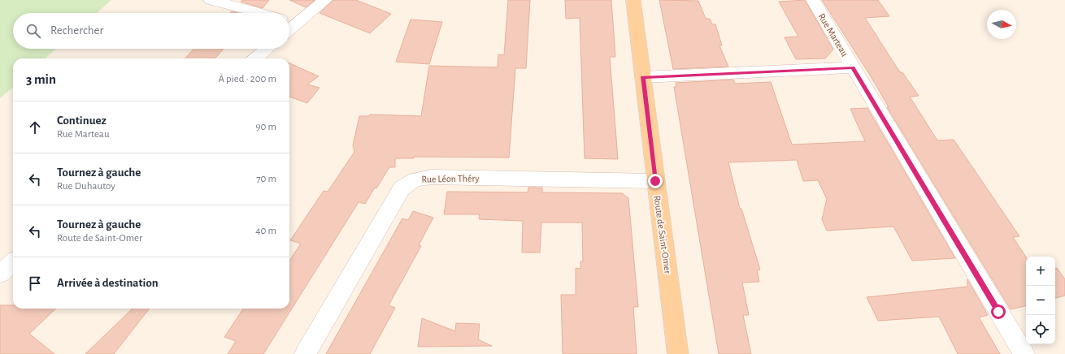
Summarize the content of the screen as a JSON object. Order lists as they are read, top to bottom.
{
  "streets": {
    "main road": ["Route de Saint-Omer"],
    "street": ["Rue Marteau", "Rue Léon Théry"]
  },
  "crossings": [
    ["Rue Léon Théry", "Route de Saint-Omer"]
  ],
  "north": "right",
  "page": {
    "search": "Rechercher",
    "heading": ["3 min", "À pied · 200 m"],
    "list": [
      ["Continuez", "Rue Marteau", "90 m"],
      ["Tournez à gauche", "Rue Duhautoy", "70 m"],
      ["Tournez à gauche", "Route de Saint-Omer", "40 m"],
      "Arrivée à destination"
    ],
    "map_buttons": ["+", "−"]
  }
}
